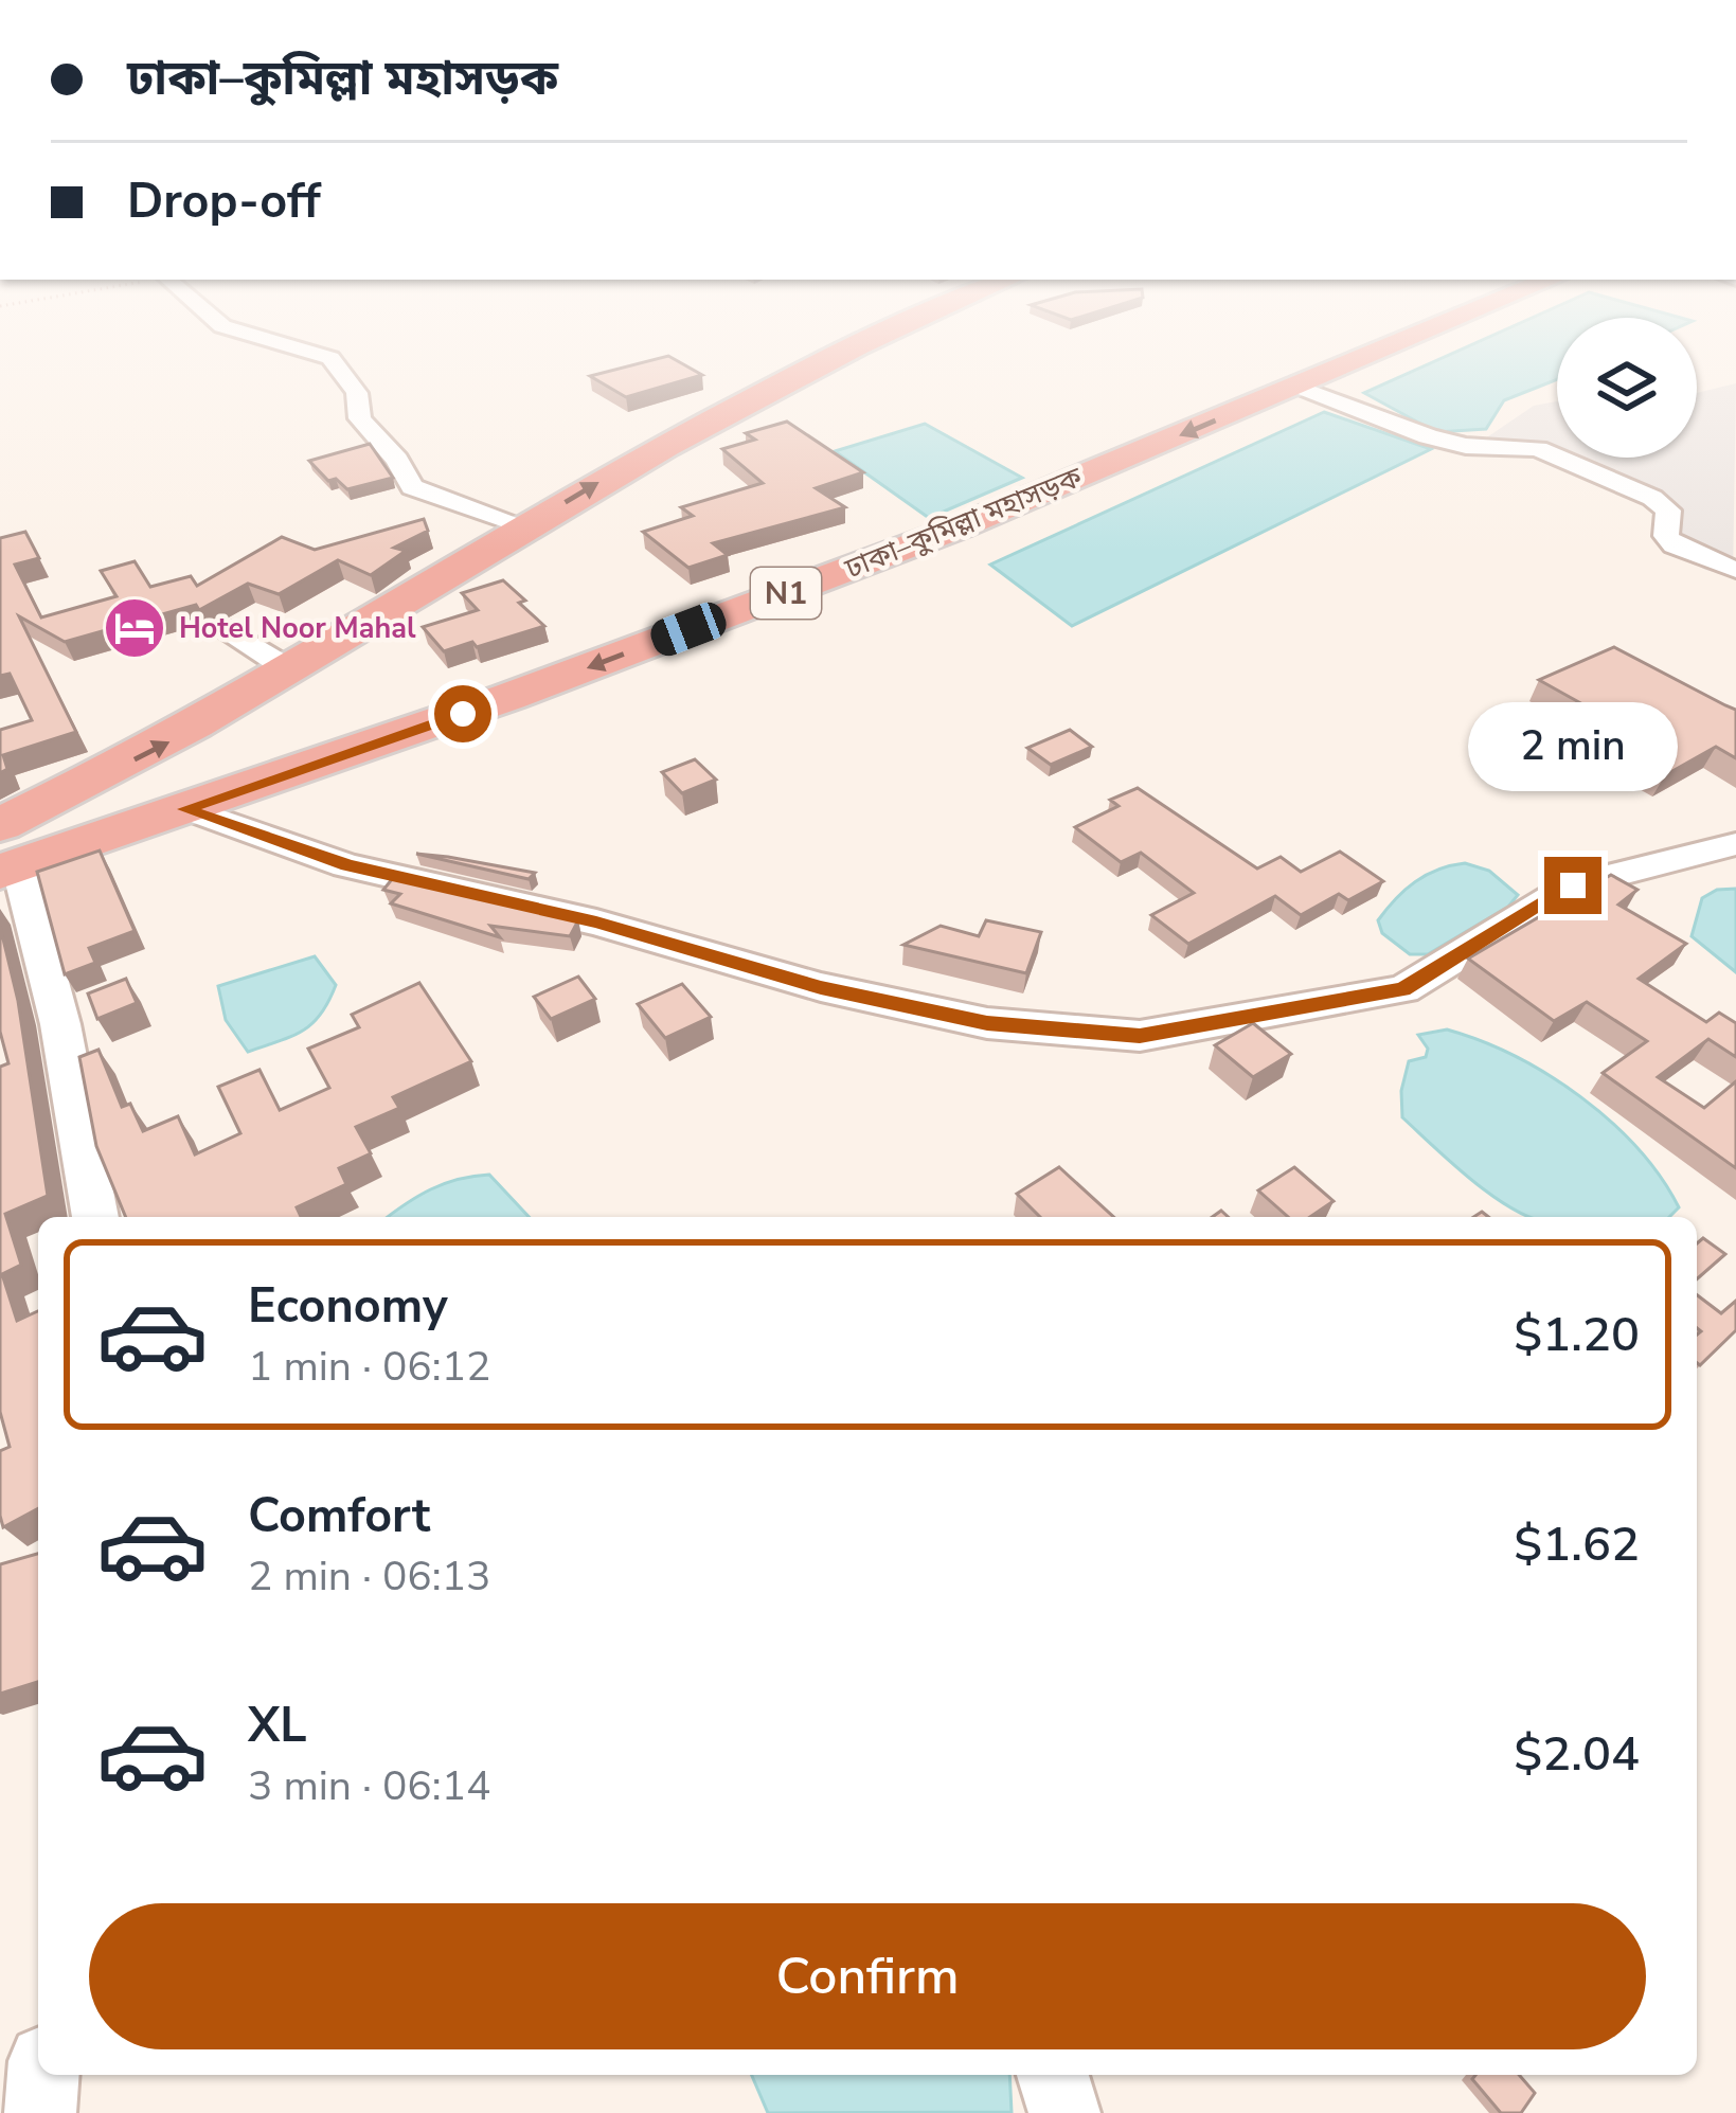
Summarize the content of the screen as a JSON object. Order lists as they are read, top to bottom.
{
  "streets": {
    "highway": ["ঢাকা–কুমিল্লা মহাসড়ক", "N1"]
  },
  "places": {
    "hotel": ["Hotel Noor Mahal"]
  },
  "page": {
    "banner": ["ঢাকা–কুমিল্লা মহাসড়ক", "Drop-off"],
    "bubble": "2 min",
    "list": [
      {
        "name": "Economy",
        "note": "1 min · 06:12",
        "value": "$1.20"
      },
      {
        "name": "Comfort",
        "note": "2 min · 06:13",
        "value": "$1.62"
      },
      {
        "name": "XL",
        "note": "3 min · 06:14",
        "value": "$2.04"
      }
    ],
    "buttons": "Confirm"
  }
}
